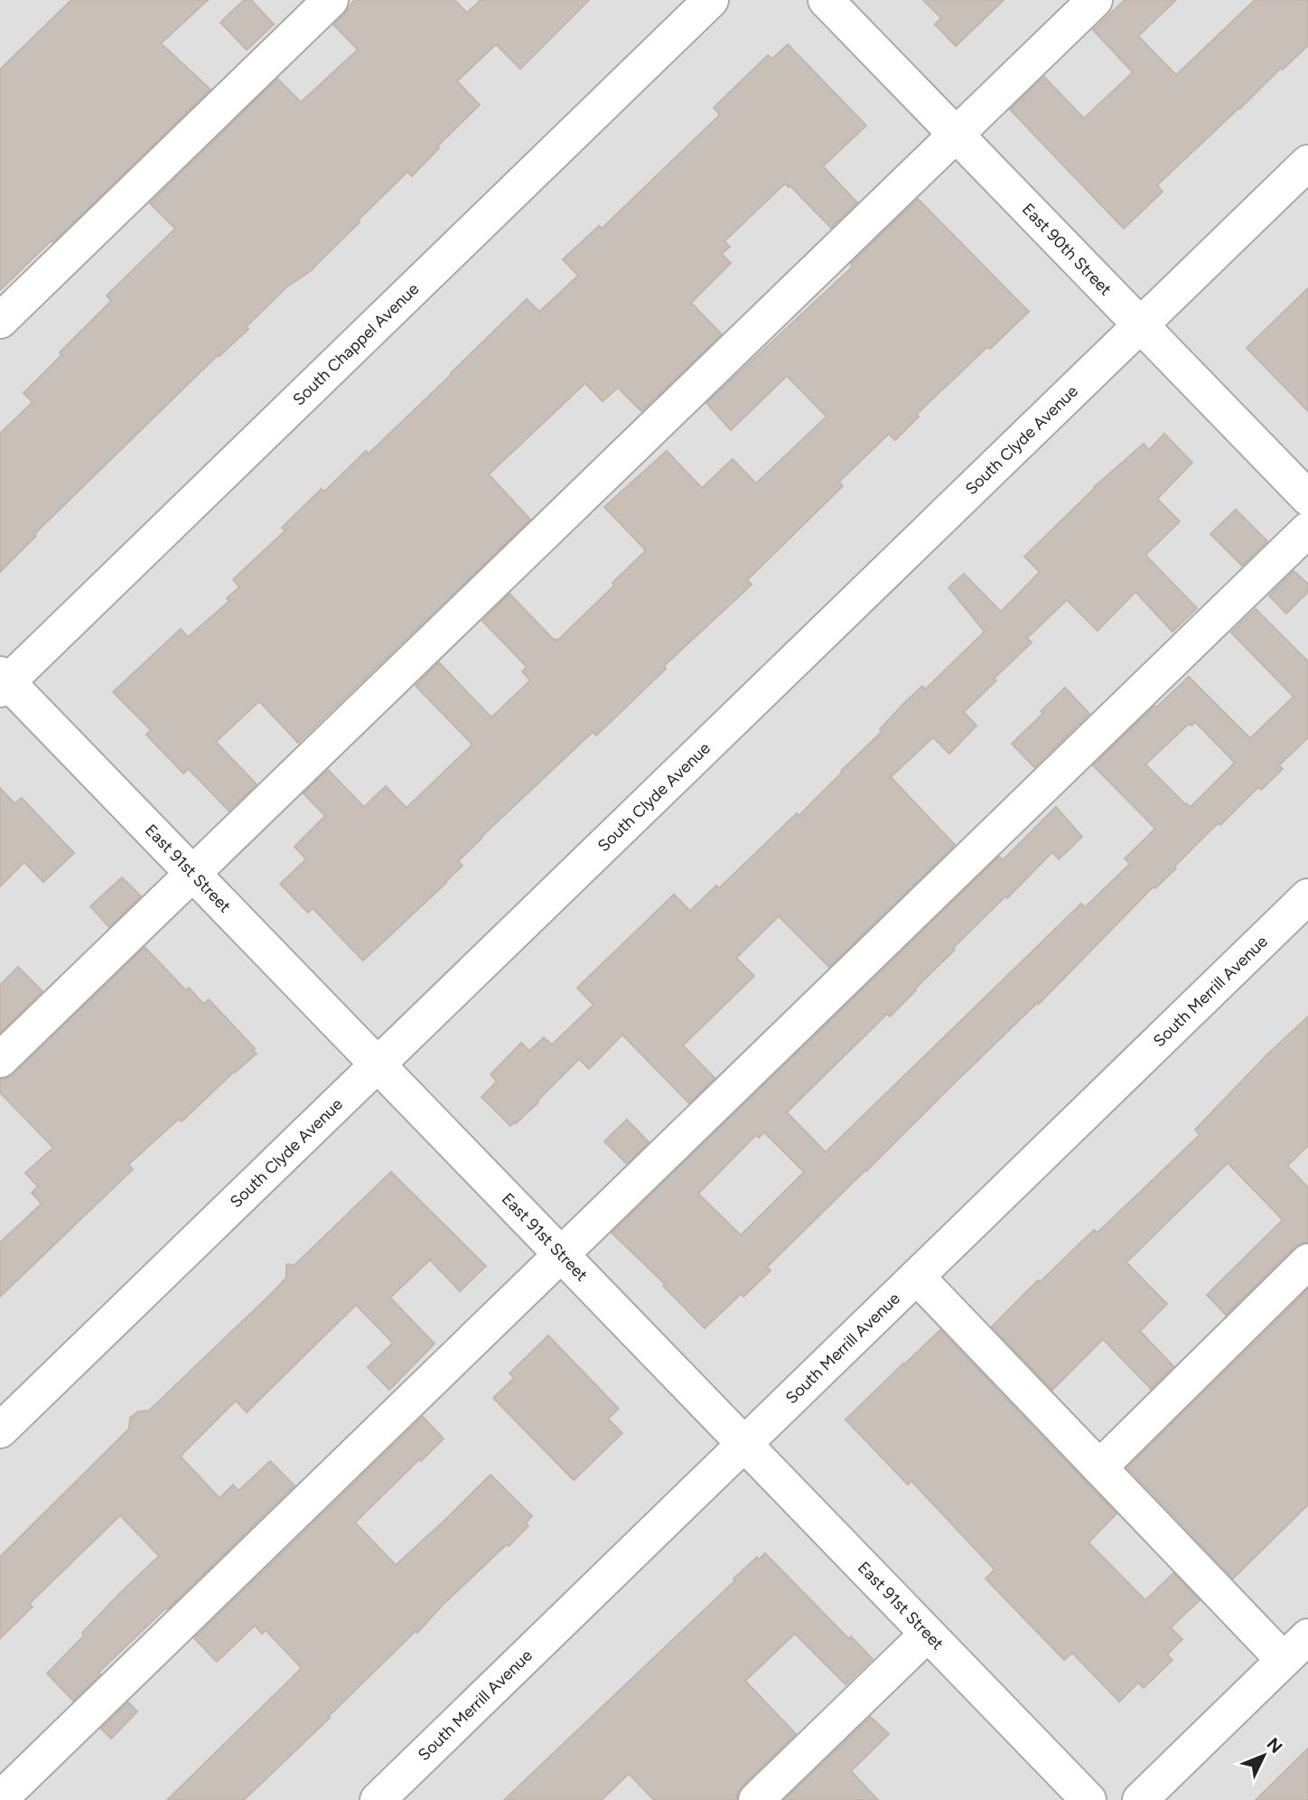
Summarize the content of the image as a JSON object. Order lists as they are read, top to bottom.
{
  "streets": {
    "street": [
      "East 90th Street",
      "South Chappel Avenue",
      "South Clyde Avenue",
      "East 91st Street",
      "South Merrill Avenue"
    ]
  },
  "crossings": [
    ["East 90th Street", "South Clyde Avenue"],
    ["South Chappel Avenue", "East 91st Street"],
    ["South Clyde Avenue", "East 91st Street"],
    ["East 91st Street", "South Merrill Avenue"]
  ],
  "north": "top right"
}
